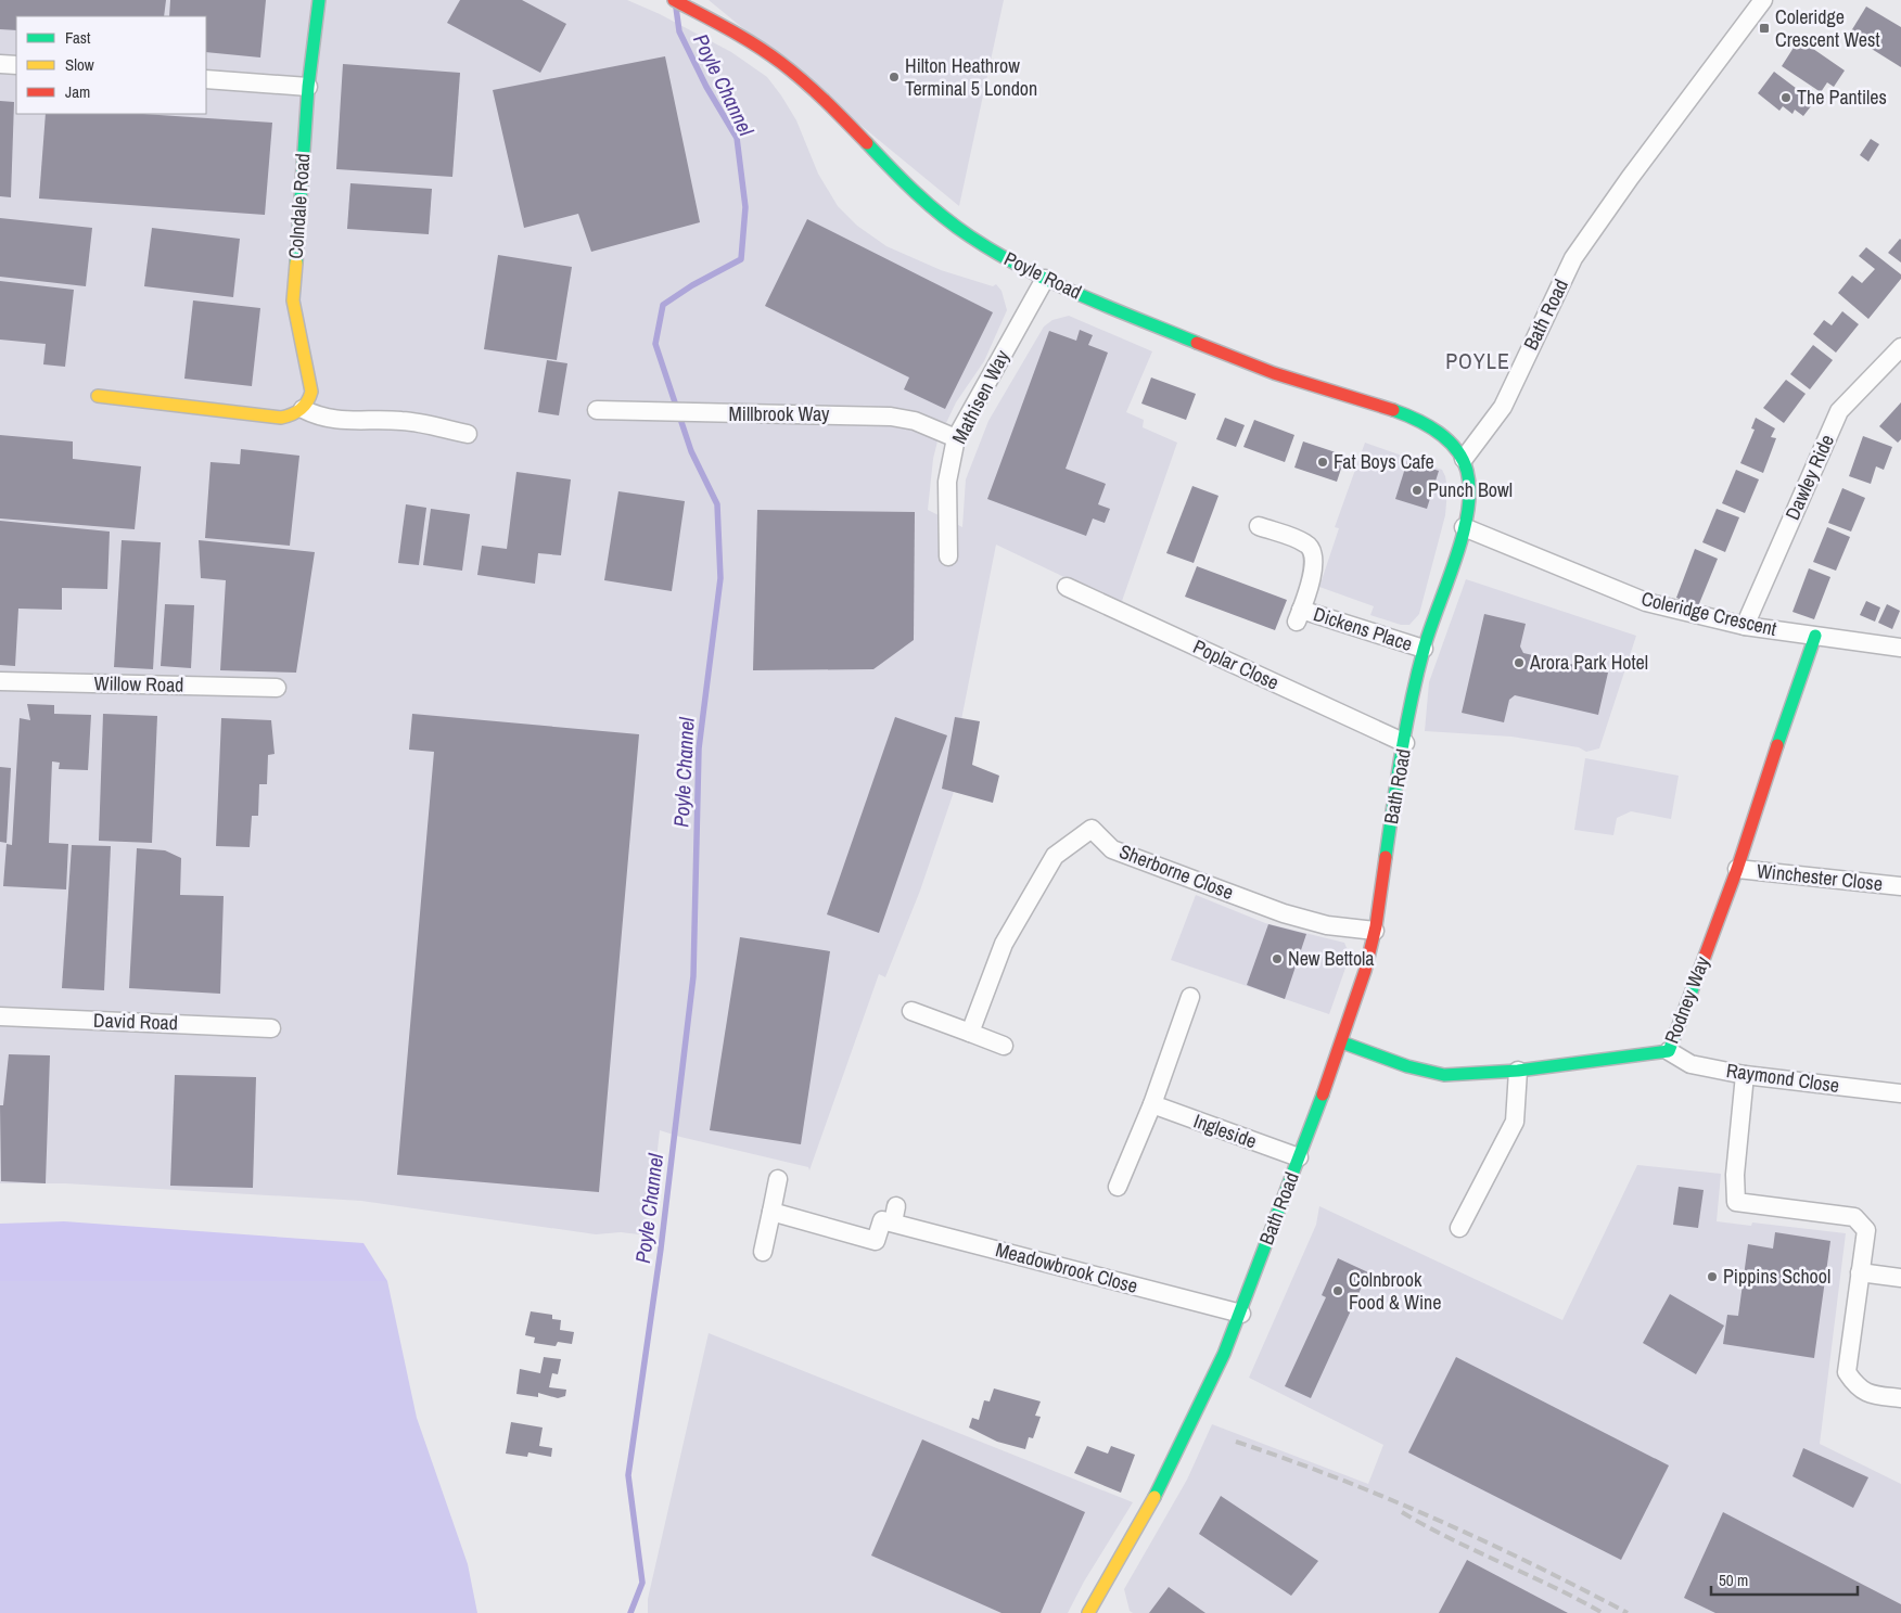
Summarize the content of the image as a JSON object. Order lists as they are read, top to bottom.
{
  "streets": {
    "street": [
      "Colndale Road",
      "Poyle Road",
      "Bath Road",
      "Mathisen Way",
      "Millbrook Way",
      "Dawley Ride",
      "Coleridge Crescent",
      "Dickens Place",
      "Poplar Close",
      "Willow Road",
      "Sherborne Close",
      "Winchester Close",
      "Rodney Way",
      "David Road",
      "Raymond Close",
      "Ingleside",
      "Meadowbrook Close"
    ]
  },
  "crossings": [
    ["Poyle Road", "Bath Road"],
    ["Poyle Road", "Mathisen Way"],
    ["Bath Road", "Coleridge Crescent"],
    ["Bath Road", "Dickens Place"],
    ["Bath Road", "Poplar Close"],
    ["Bath Road", "Sherborne Close"],
    ["Bath Road", "Rodney Way"],
    ["Bath Road", "Ingleside"],
    ["Bath Road", "Meadowbrook Close"],
    ["Mathisen Way", "Millbrook Way"],
    ["Dawley Ride", "Coleridge Crescent"],
    ["Coleridge Crescent", "Rodney Way"],
    ["Winchester Close", "Rodney Way"],
    ["Rodney Way", "Raymond Close"]
  ],
  "districts": ["POYLE"],
  "water": ["Poyle Channel"],
  "places": {
    "transit": ["Coleridge Crescent West"],
    "other": [
      "Hilton Heathrow Terminal 5 London",
      "The Pantiles",
      "Fat Boys Cafe",
      "Punch Bowl",
      "Arora Park Hotel",
      "New Bettola",
      "Pippins School",
      "Colnbrook Food & Wine"
    ]
  },
  "legend": ["Fast", "Slow", "Jam"],
  "scale_bar": "50 m"
}
